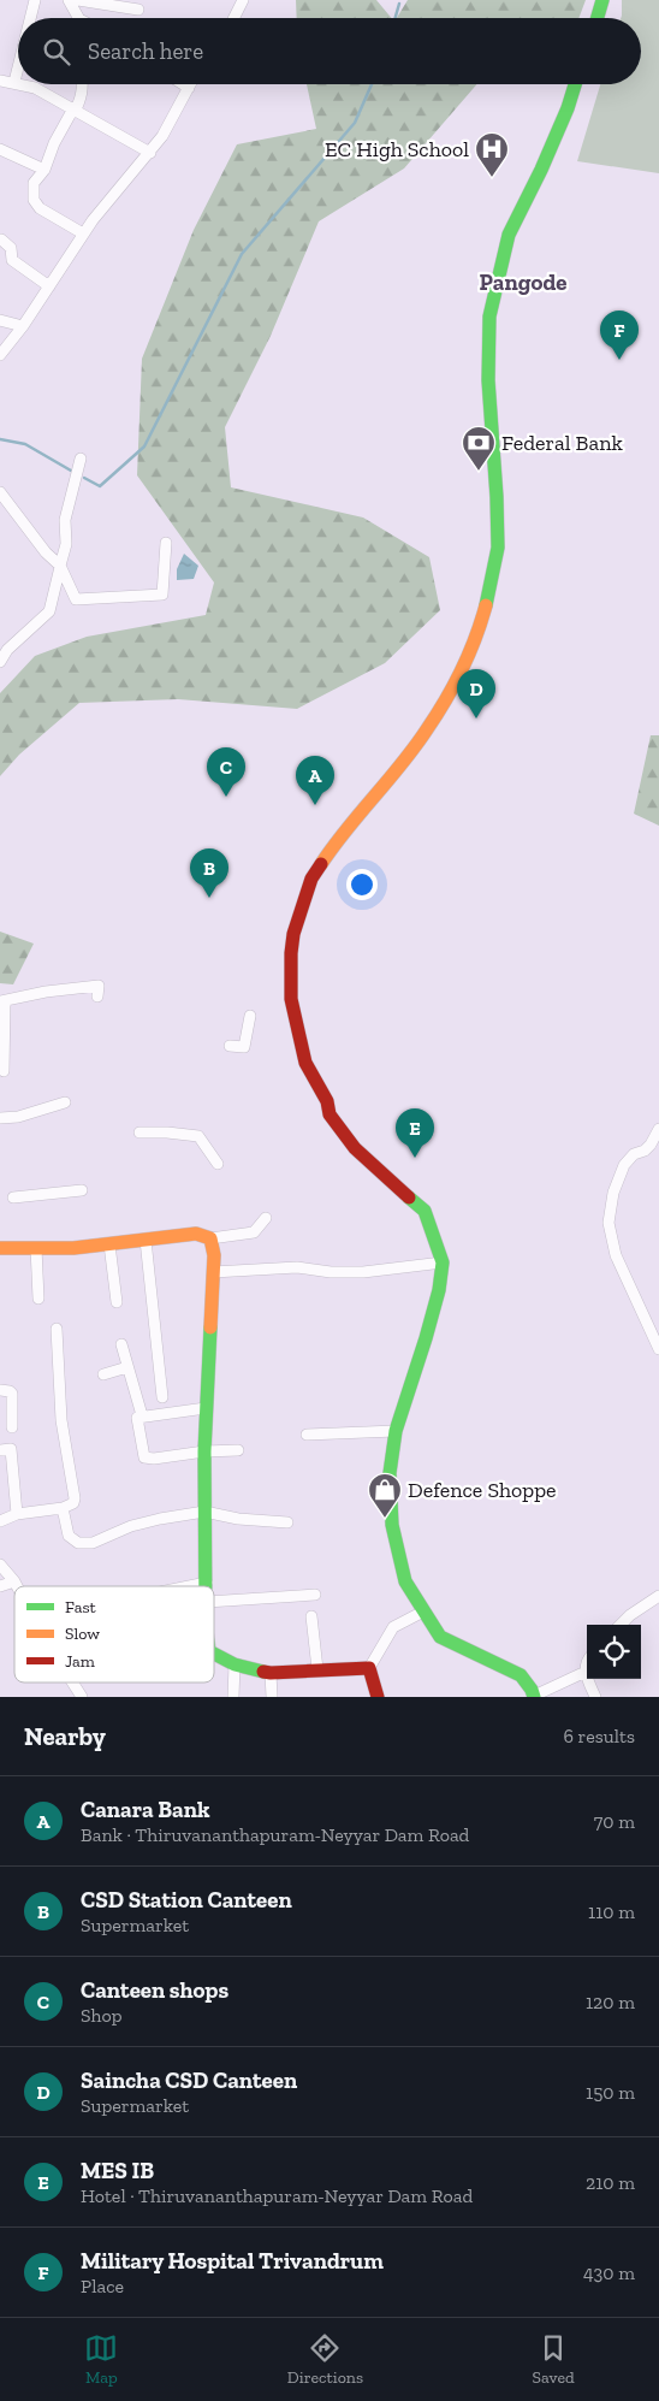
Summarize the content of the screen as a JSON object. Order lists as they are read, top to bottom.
{
  "districts": ["Pangode"],
  "places": {
    "hospital": ["EC High School"],
    "bank": ["Federal Bank"],
    "shop": ["Defence Shoppe"]
  },
  "legend": ["Fast", "Slow", "Jam"],
  "page": {
    "search": "Search here",
    "pins": [
      "F",
      "D",
      "C",
      "A",
      "B",
      "E"
    ],
    "heading": ["Nearby", "6 results"],
    "list": [
      {
        "mark": "A",
        "name": "Canara Bank",
        "note": "Bank · Thiruvananthapuram-Neyyar Dam Road",
        "value": "70 m"
      },
      {
        "mark": "B",
        "name": "CSD Station Canteen",
        "note": "Supermarket",
        "value": "110 m"
      },
      {
        "mark": "C",
        "name": "Canteen shops",
        "note": "Shop",
        "value": "120 m"
      },
      {
        "mark": "D",
        "name": "Saincha CSD Canteen",
        "note": "Supermarket",
        "value": "150 m"
      },
      {
        "mark": "E",
        "name": "MES IB",
        "note": "Hotel · Thiruvananthapuram-Neyyar Dam Road",
        "value": "210 m"
      },
      {
        "mark": "F",
        "name": "Military Hospital Trivandrum",
        "note": "Place",
        "value": "430 m"
      }
    ],
    "nav": ["Map", "Directions", "Saved"]
  }
}
